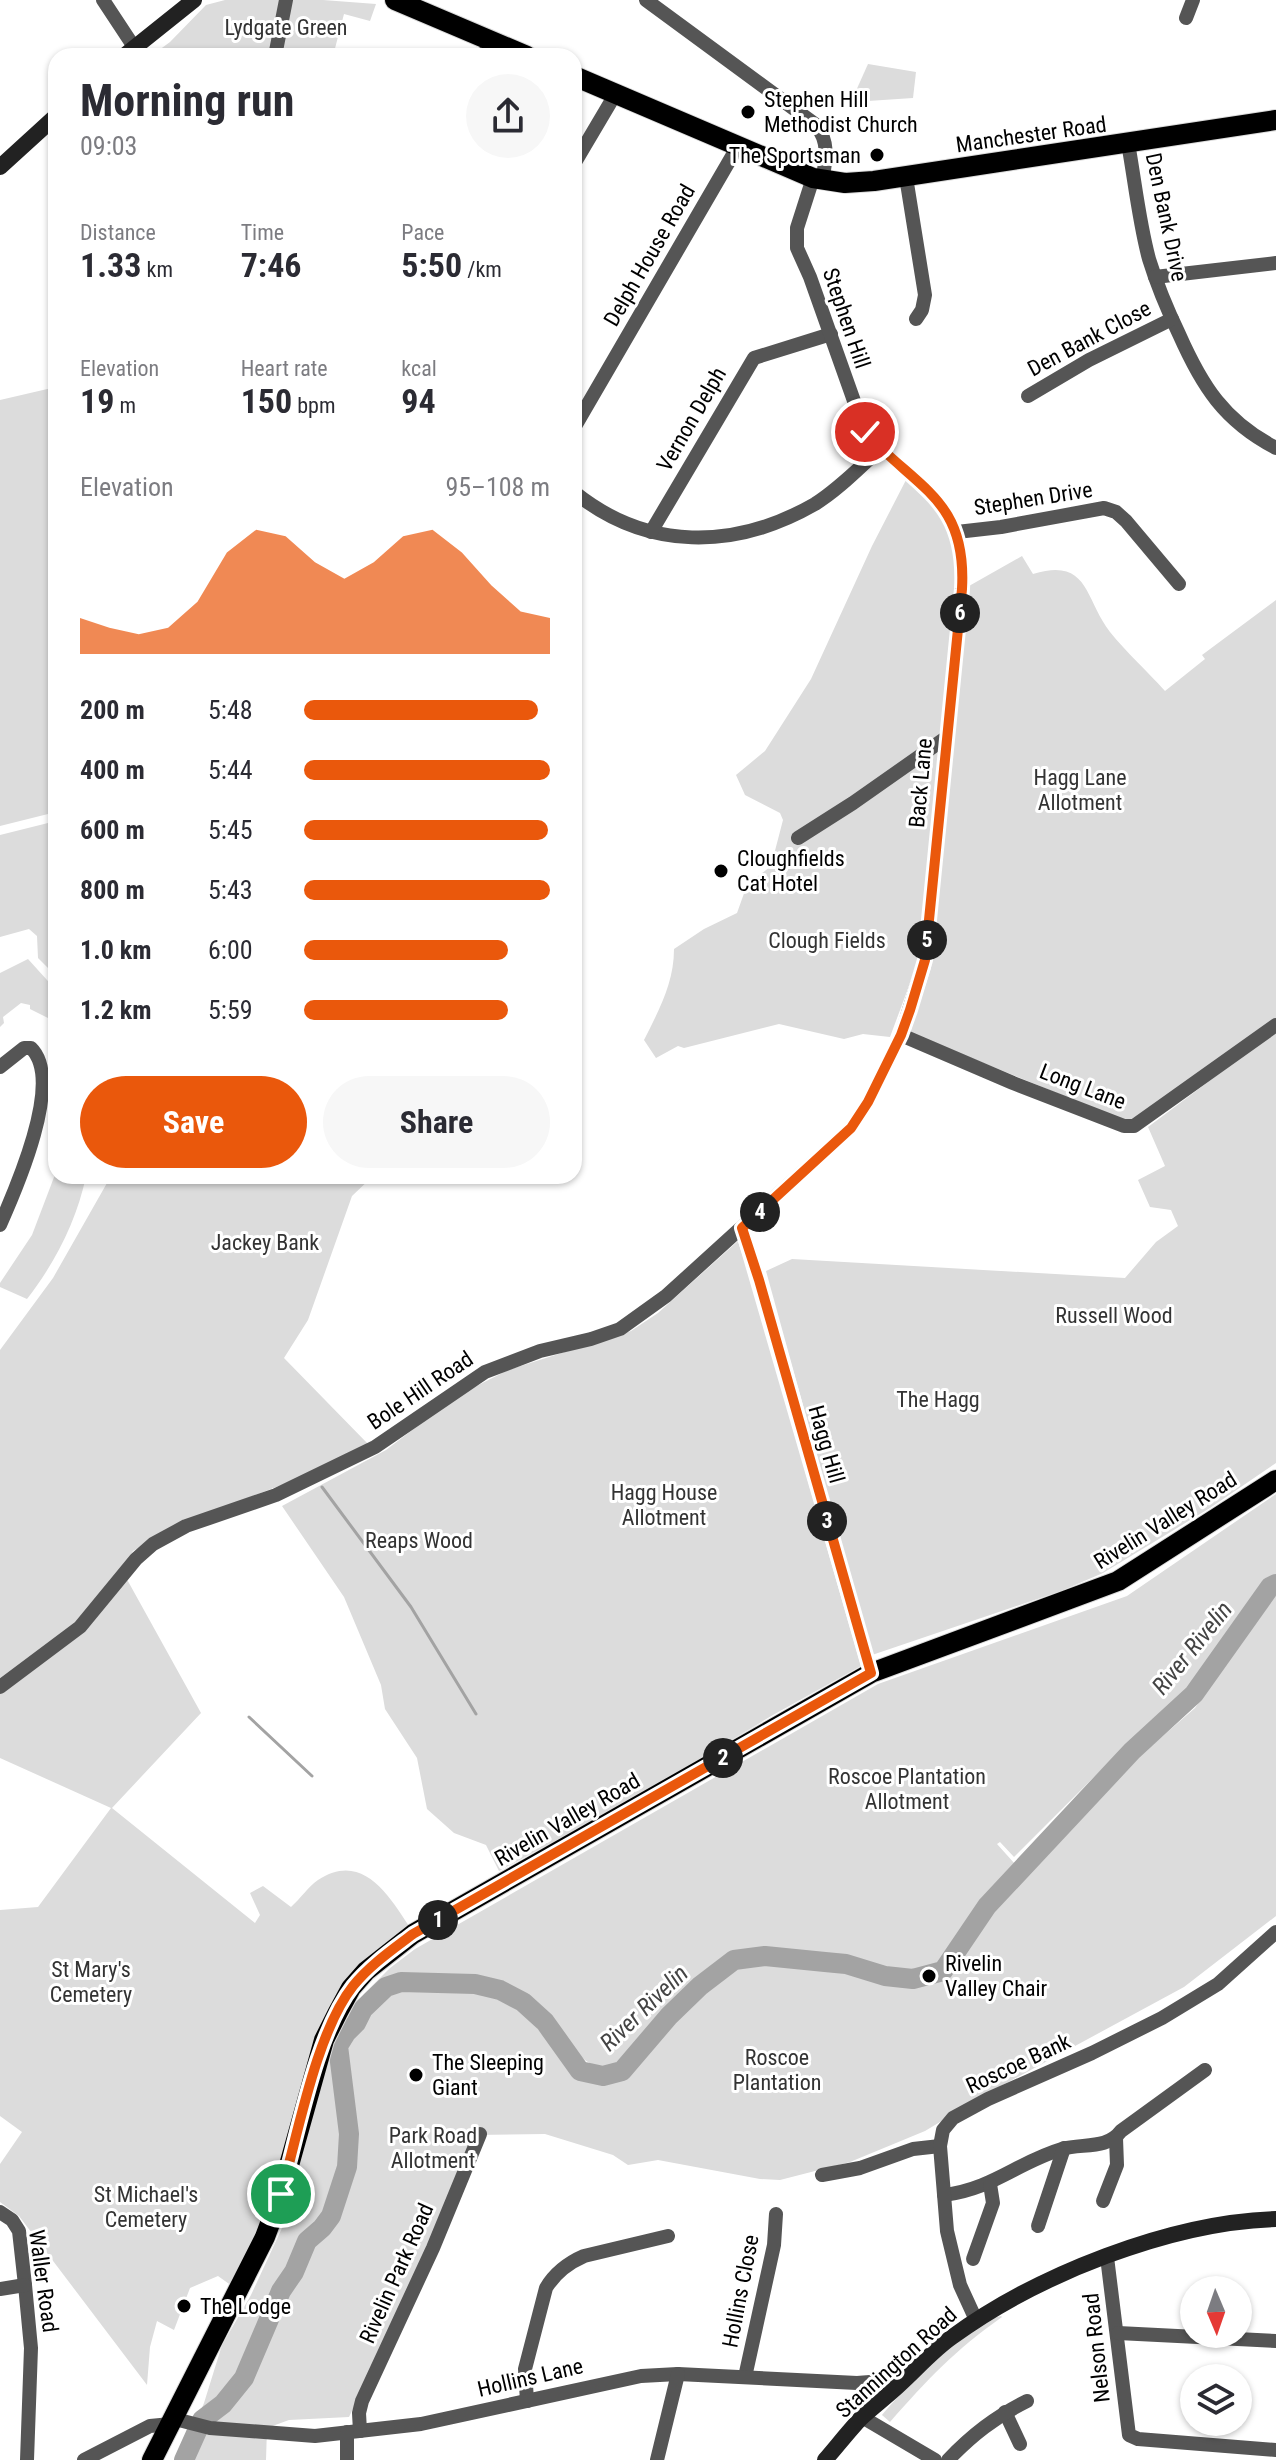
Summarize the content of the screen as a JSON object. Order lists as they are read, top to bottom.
{
  "streets": {
    "main road": ["Manchester Road", "Rivelin Valley Road", "Stannington Road"],
    "street": [
      "Den Bank Drive",
      "Delph House Road",
      "Stephen Hill",
      "Den Bank Close",
      "Vernon Delph",
      "Stephen Drive",
      "Back Lane",
      "Long Lane",
      "Bole Hill Road",
      "Hagg Hill",
      "Roscoe Bank",
      "Rivelin Park Road",
      "Waller Road",
      "Hollins Close",
      "Nelson Road",
      "Hollins Lane"
    ]
  },
  "crossings": [
    ["Manchester Road", "Den Bank Drive"],
    ["Manchester Road", "Delph House Road"],
    ["Manchester Road", "Stephen Hill"],
    ["Den Bank Drive", "Den Bank Close"],
    ["Stephen Hill", "Vernon Delph"],
    ["Stephen Hill", "Stephen Drive"],
    ["Stephen Hill", "Back Lane"],
    ["Stephen Drive", "Back Lane"],
    ["Back Lane", "Long Lane"],
    ["Back Lane", "Bole Hill Road"],
    ["Long Lane", "Bole Hill Road"],
    ["Bole Hill Road", "Hagg Hill"],
    ["Hagg Hill", "Rivelin Valley Road"],
    ["Rivelin Valley Road", "Hollins Lane"],
    ["Rivelin Park Road", "Hollins Lane"],
    ["Hollins Close", "Hollins Lane"],
    ["Nelson Road", "Stannington Road"],
    ["Stannington Road", "Hollins Lane"]
  ],
  "water": ["River Rivelin"],
  "parks": [
    "Lydgate Green",
    "Hagg Lane Allotment",
    "Clough Fields",
    "Jackey Bank",
    "Russell Wood",
    "The Hagg",
    "Hagg House Allotment",
    "Reaps Wood",
    "Roscoe Plantation Allotment",
    "St Mary's Cemetery",
    "Roscoe Plantation",
    "Park Road Allotment",
    "St Michael's Cemetery"
  ],
  "places": [
    "Stephen Hill Methodist Church",
    "The Sportsman",
    "Cloughfields Cat Hotel",
    "Rivelin Valley Chair",
    "The Sleeping Giant",
    "The Lodge"
  ],
  "north": "bottom",
  "page": {
    "heading": ["Morning run", "09:03"],
    "stats": [
      ["Distance", "1.33 km"],
      ["Time", "7:46"],
      ["Pace", "5:50 /km"],
      ["Elevation", "19 m"],
      ["Heart rate", "150 bpm"],
      ["kcal", "94"]
    ],
    "chart": ["Elevation", "95–108 m"],
    "pins": [
      "6",
      "5",
      "4",
      "3",
      "2",
      "1"
    ],
    "list": [
      {
        "name": "200 m",
        "note": "5:48"
      },
      {
        "name": "400 m",
        "note": "5:44"
      },
      {
        "name": "600 m",
        "note": "5:45"
      },
      {
        "name": "800 m",
        "note": "5:43"
      },
      {
        "name": "1.0 km",
        "note": "6:00"
      },
      {
        "name": "1.2 km",
        "note": "5:59"
      }
    ],
    "buttons": ["Save", "Share"]
  }
}
